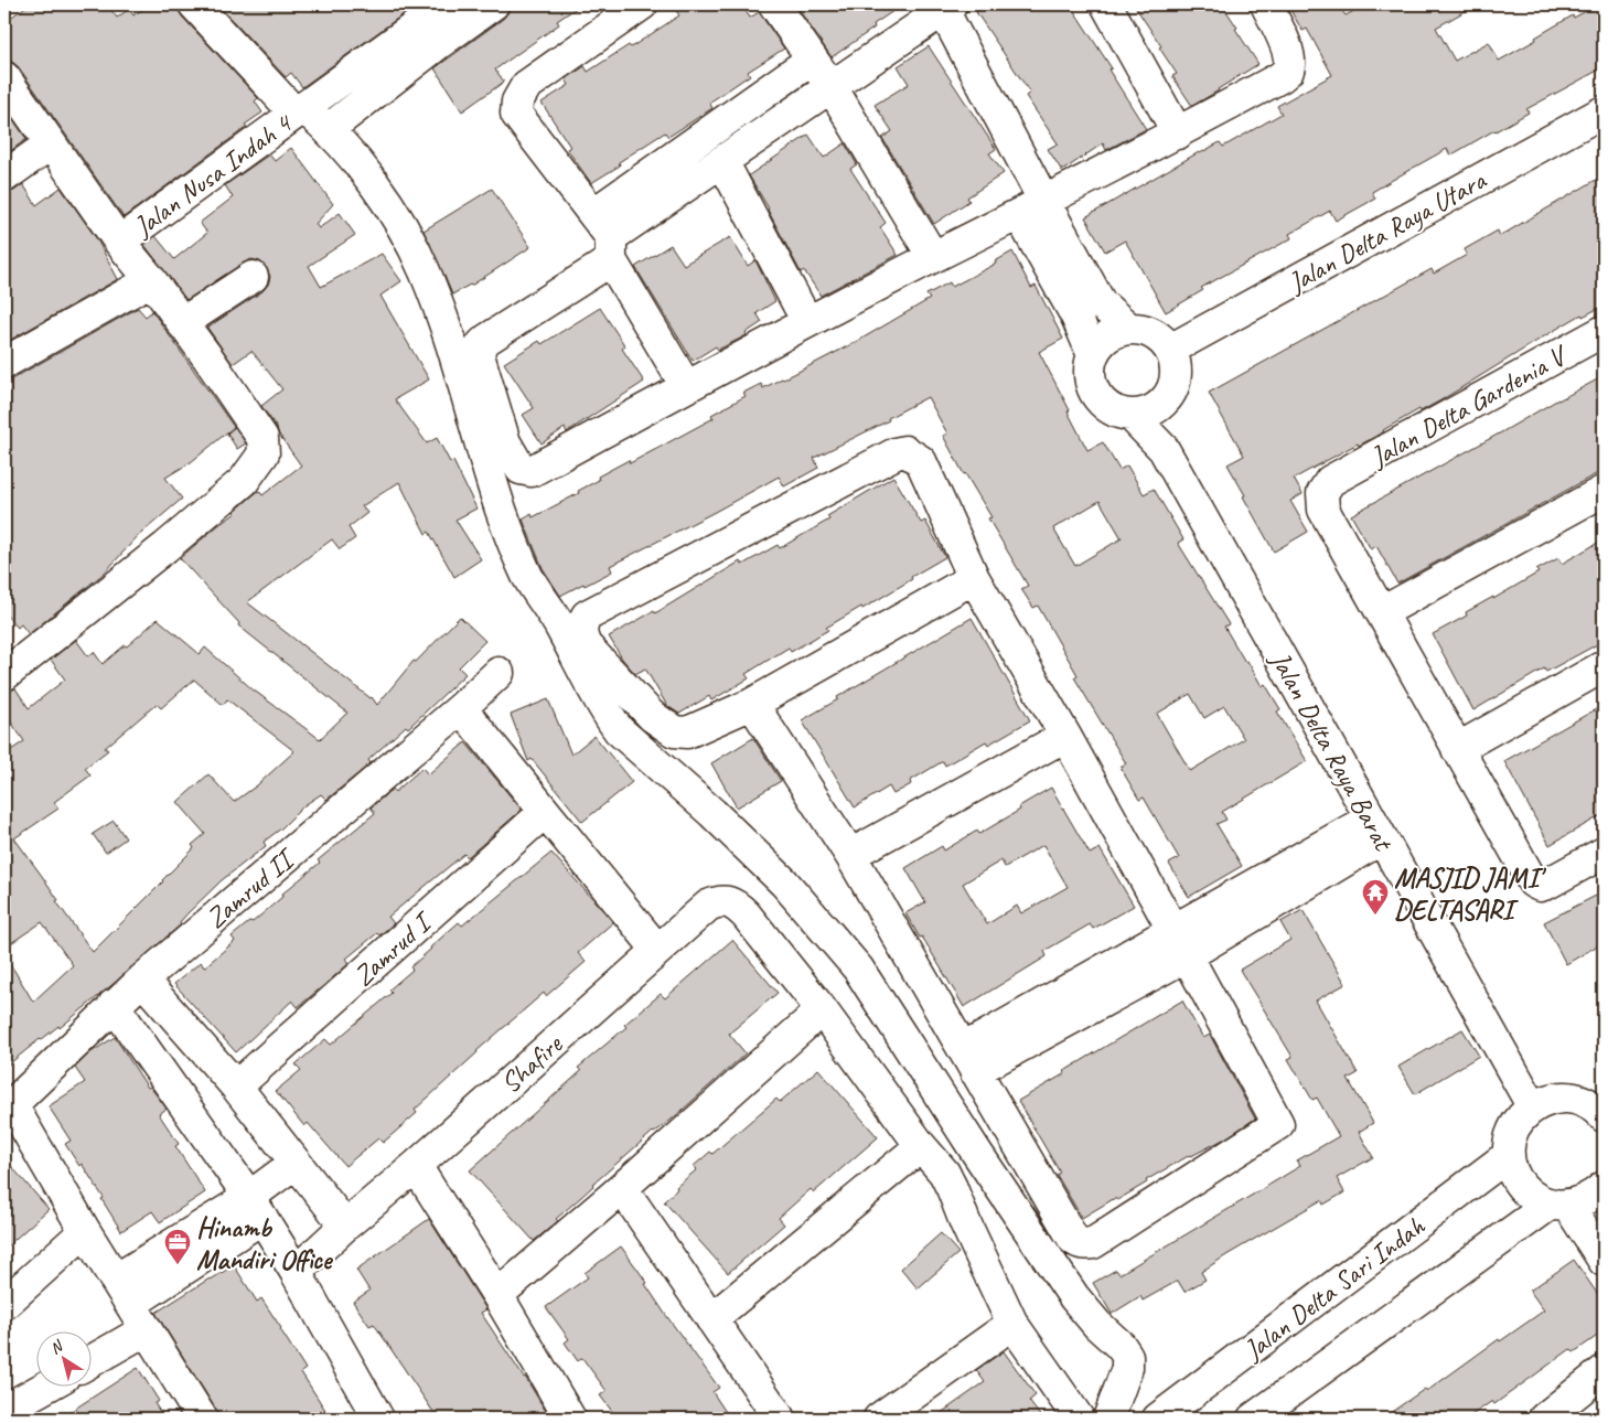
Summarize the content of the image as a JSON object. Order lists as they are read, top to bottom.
{
  "streets": {
    "street": [
      "Jalan Nusa Indah 4",
      "Jalan Delta Raya Utara",
      "Jalan Delta Gardenia V",
      "Jalan Delta Raya Barat",
      "Zamrud II",
      "Zamrud I",
      "Shafire",
      "Jalan Delta Sari Indah"
    ]
  },
  "crossings": [
    ["Jalan Delta Raya Utara", "Jalan Delta Raya Barat"]
  ],
  "places": {
    "temple": ["MASJID JAMI' DELTASARI"],
    "office": ["Hinamb Mandiri Office"]
  },
  "north": "top left"
}
